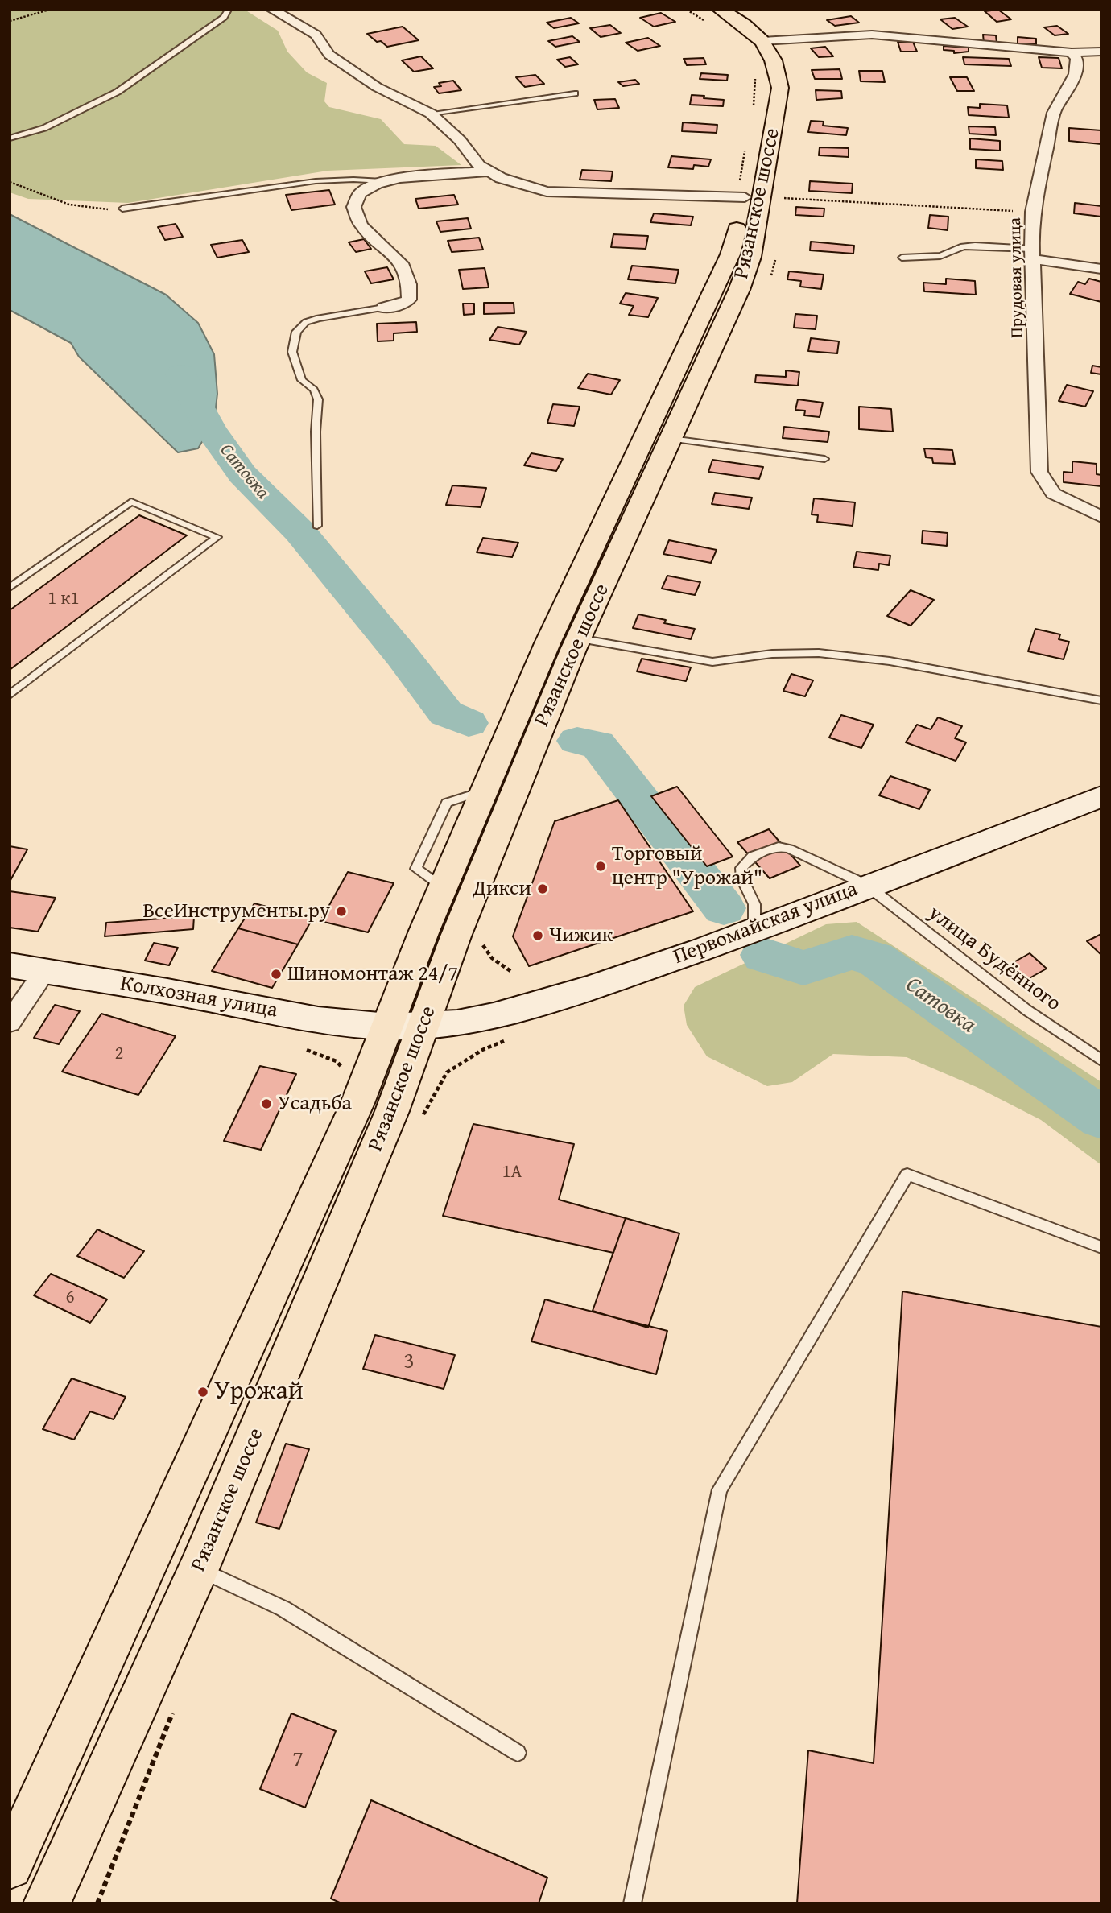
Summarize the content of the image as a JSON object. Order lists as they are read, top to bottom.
{
  "streets": {
    "main road": ["Рязанское шоссе", "Первомайская улица", "Колхозная улица"],
    "street": ["Прудовая улица"],
    "lane": ["улица Будённого"]
  },
  "crossings": [
    ["Рязанское шоссе", "Первомайская улица"],
    ["Рязанское шоссе", "Колхозная улица"],
    ["Первомайская улица", "улица Будённого"],
    ["Первомайская улица", "Колхозная улица"]
  ],
  "water": ["Сатовка"],
  "places": [
    "Торговый центр \"Урожай\"",
    "Дикси",
    "ВсеИнструменты.ру",
    "Чижик",
    "Шиномонтаж 24/7",
    "Усадьба",
    "Урожай"
  ],
  "house_numbers": [
    "1 к1",
    "2",
    "1А",
    "6",
    "3",
    "7"
  ]
}
